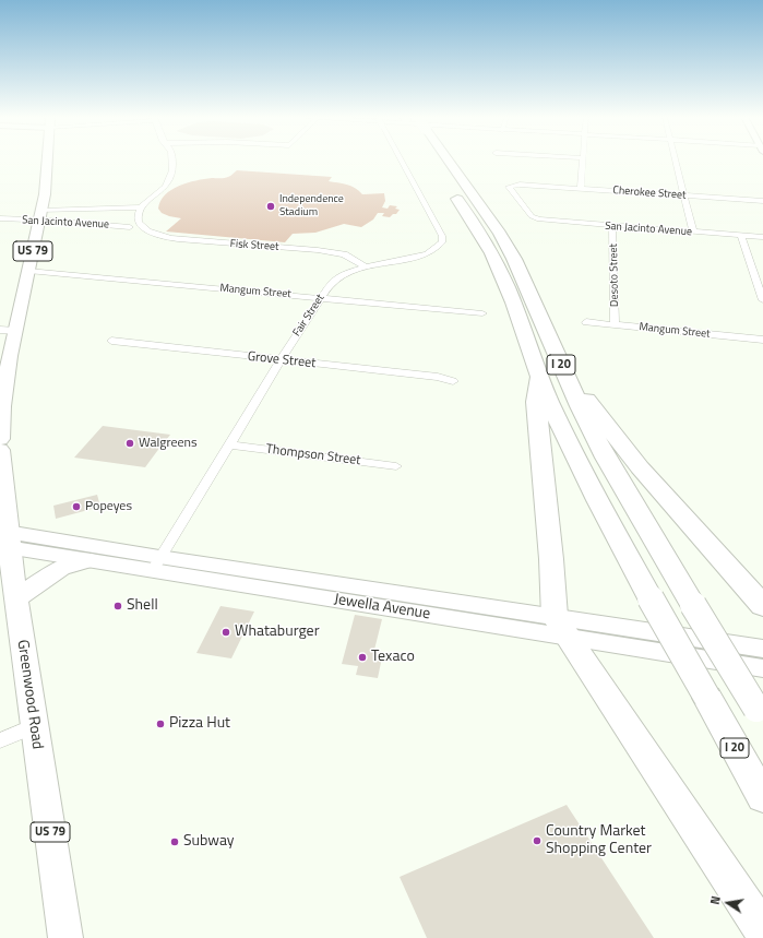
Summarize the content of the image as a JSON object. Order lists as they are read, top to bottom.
{
  "streets": {
    "highway": ["I 20"],
    "main road": ["US 79", "Jewella Avenue", "Greenwood Road"],
    "street": [
      "Cherokee Street",
      "San Jacinto Avenue",
      "Fisk Street",
      "Desoto Street",
      "Mangum Street",
      "Fair Street",
      "Grove Street",
      "Thompson Street"
    ]
  },
  "crossings": [
    ["Cherokee Street", "San Jacinto Avenue"],
    ["San Jacinto Avenue", "US 79"],
    ["San Jacinto Avenue", "Desoto Street"],
    ["Fisk Street", "Fair Street"],
    ["US 79", "Mangum Street"],
    ["Desoto Street", "Mangum Street"],
    ["Mangum Street", "Fair Street"],
    ["Fair Street", "Grove Street"],
    ["Fair Street", "Thompson Street"],
    ["Fair Street", "Jewella Avenue"],
    ["Jewella Avenue", "Greenwood Road"]
  ],
  "places": [
    "Independence Stadium",
    "Walgreens",
    "Popeyes",
    "Shell",
    "Whataburger",
    "Texaco",
    "Pizza Hut",
    "Country Market Shopping Center",
    "Subway"
  ],
  "north": "left"
}
